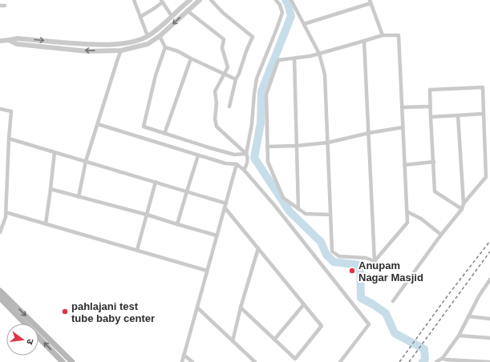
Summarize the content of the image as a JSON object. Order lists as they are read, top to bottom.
{
  "places": ["Anupam Nagar Masjid", "pahlajani test tube baby center"],
  "north": "right"
}
